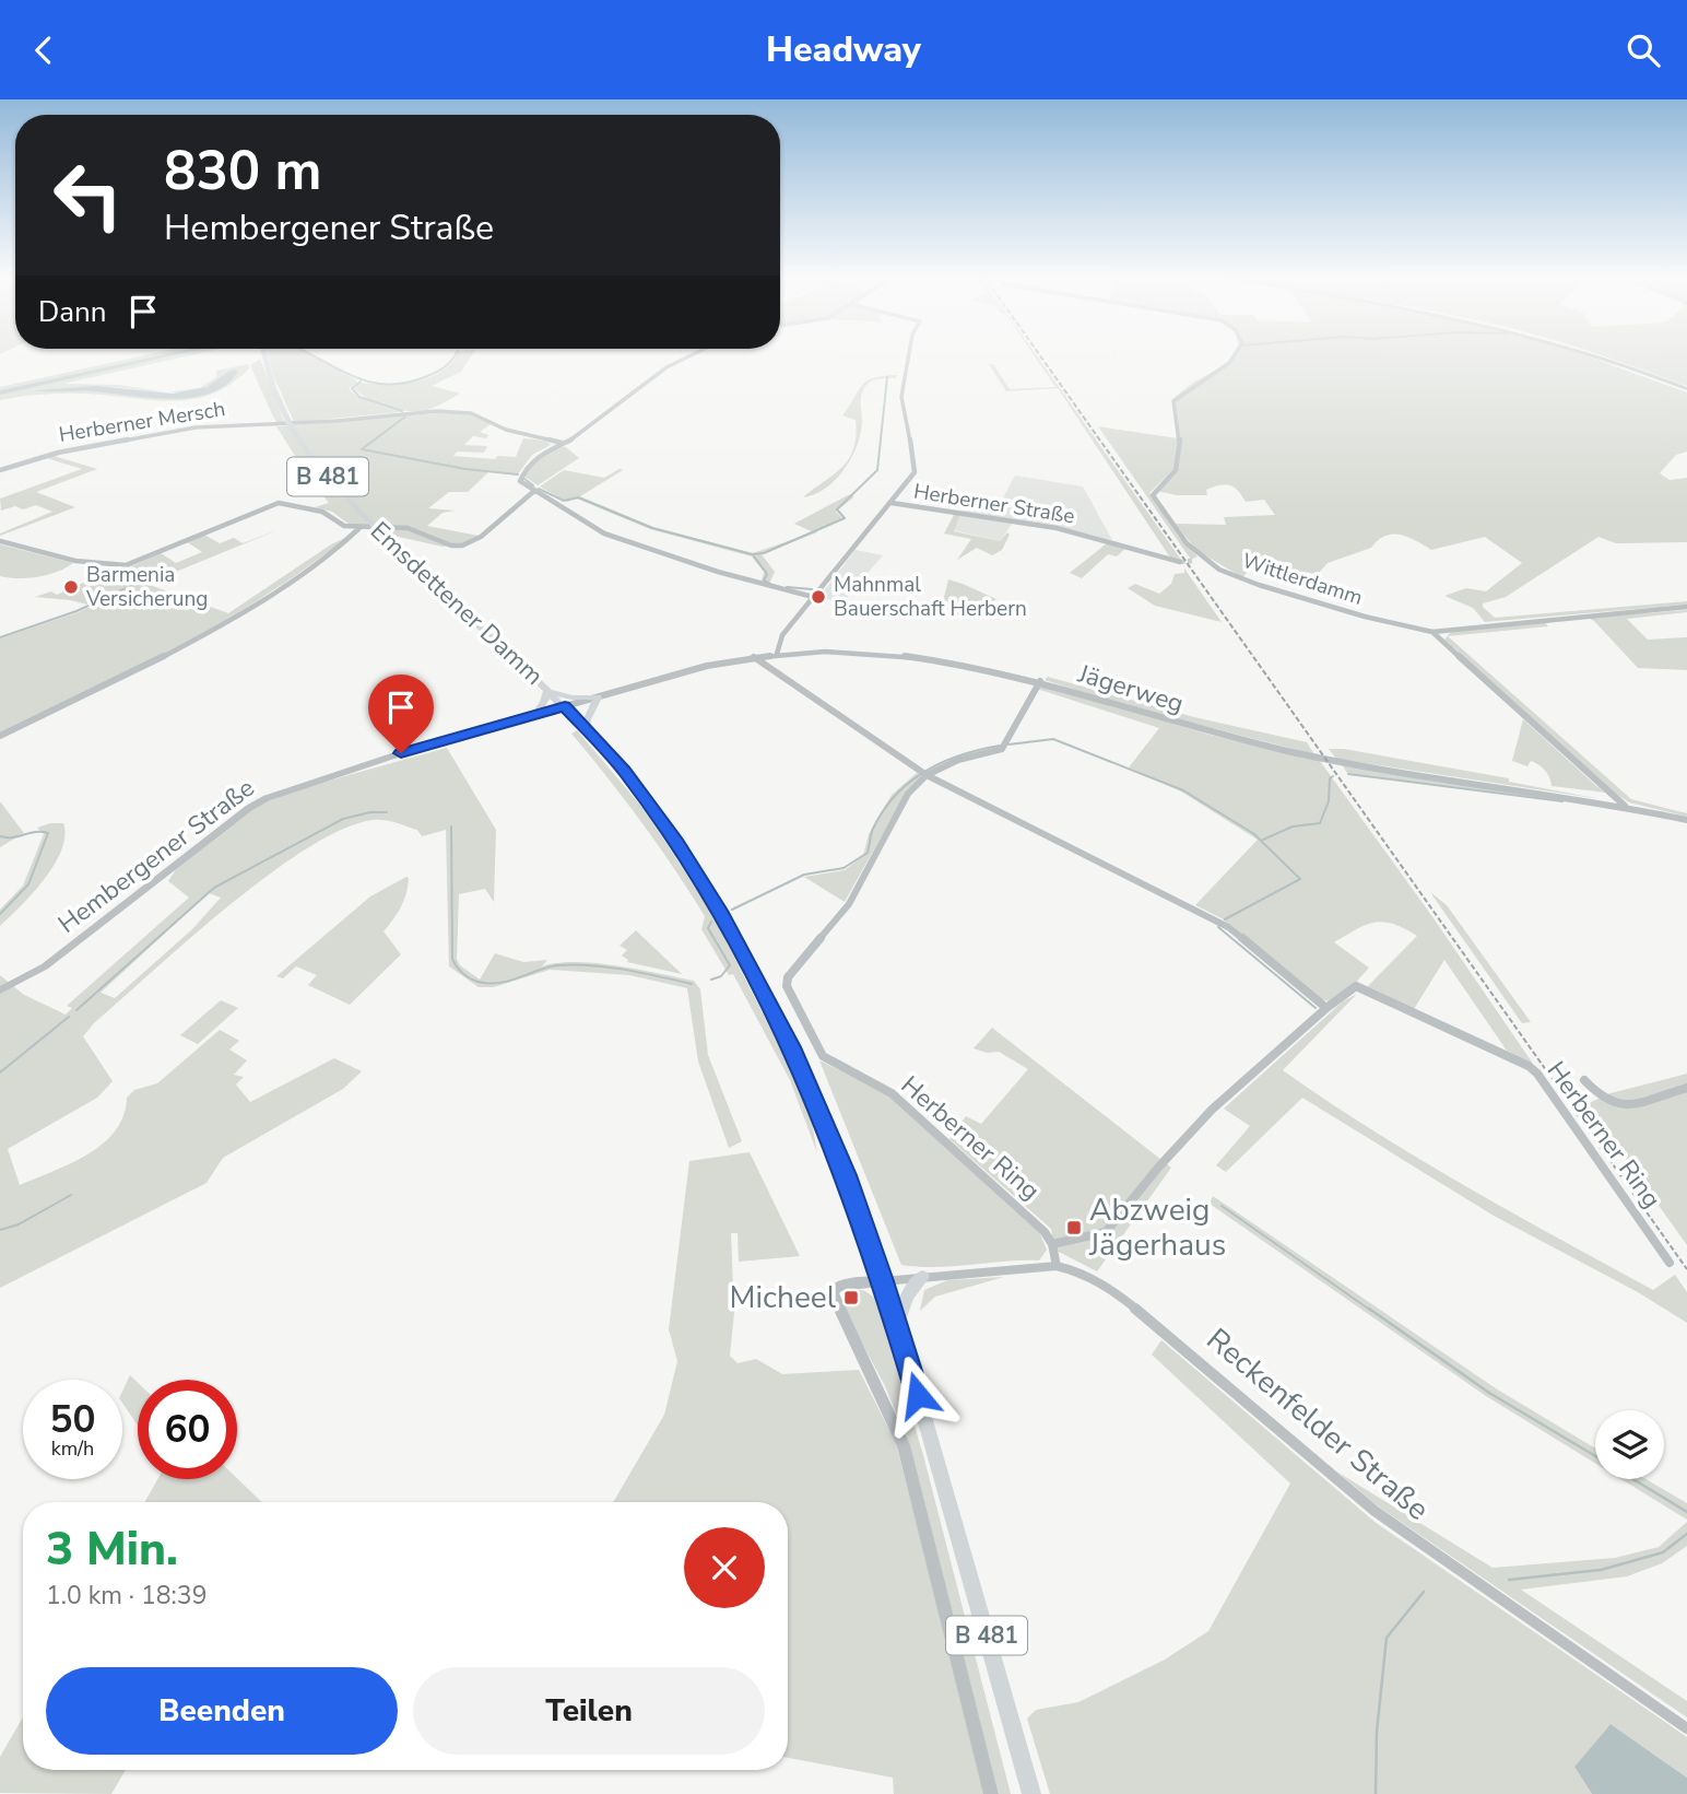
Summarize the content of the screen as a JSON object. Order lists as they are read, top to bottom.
{
  "streets": {
    "main road": ["B 481", "Emsdettener Damm"],
    "street": [
      "Herberner Mersch",
      "Herberner Straße",
      "Wittlerdamm",
      "Jägerweg",
      "Hembergener Straße",
      "Herberner Ring",
      "Reckenfelder Straße"
    ]
  },
  "crossings": [
    ["Herberner Straße", "Jägerweg"],
    ["Emsdettener Damm", "Jägerweg"],
    ["Emsdettener Damm", "Hembergener Straße"],
    ["Emsdettener Damm", "Reckenfelder Straße"],
    ["Jägerweg", "Hembergener Straße"],
    ["Jägerweg", "Herberner Ring"]
  ],
  "places": {
    "other": ["Barmenia Versicherung", "Mahnmal Bauerschaft Herbern"],
    "transit": ["Abzweig Jägerhaus", "Micheel"]
  },
  "page": {
    "header": "Headway",
    "turn": ["830 m", "Hembergener Straße"],
    "then": "Dann",
    "speed": "50 km/h",
    "limit": "60",
    "heading": ["3 Min.", "1.0 km · 18:39"],
    "buttons": ["Beenden", "Teilen"]
  }
}
